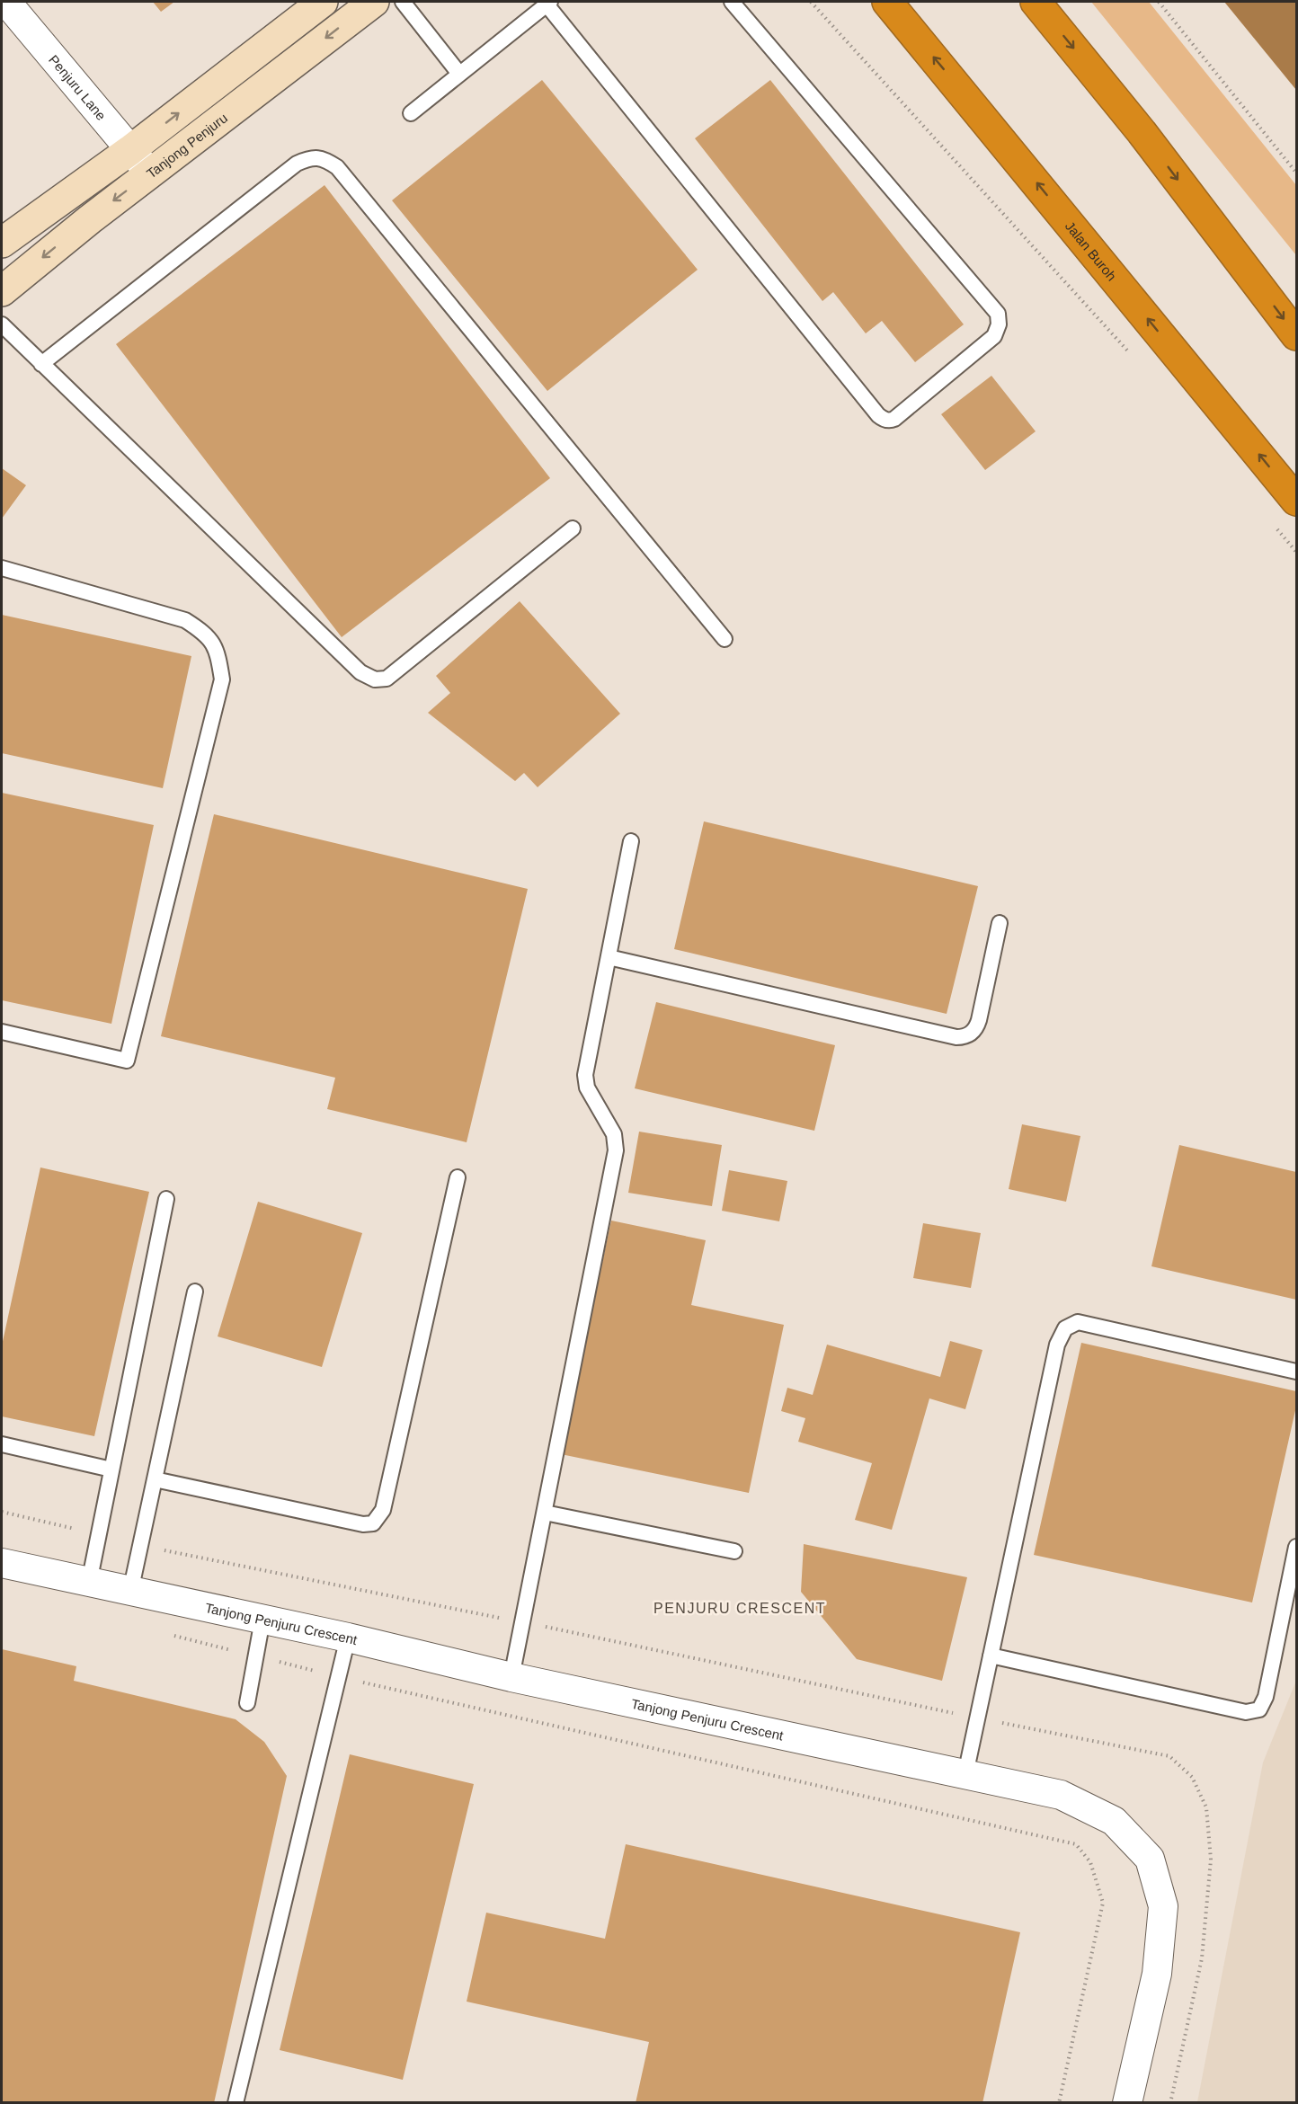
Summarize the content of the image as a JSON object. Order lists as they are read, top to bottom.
{
  "streets": {
    "highway": ["Jalan Buroh"],
    "main road": ["Tanjong Penjuru"],
    "street": ["Penjuru Lane", "Tanjong Penjuru Crescent"]
  },
  "crossings": [
    ["Penjuru Lane", "Tanjong Penjuru"]
  ],
  "districts": ["PENJURU CRESCENT"]
}
